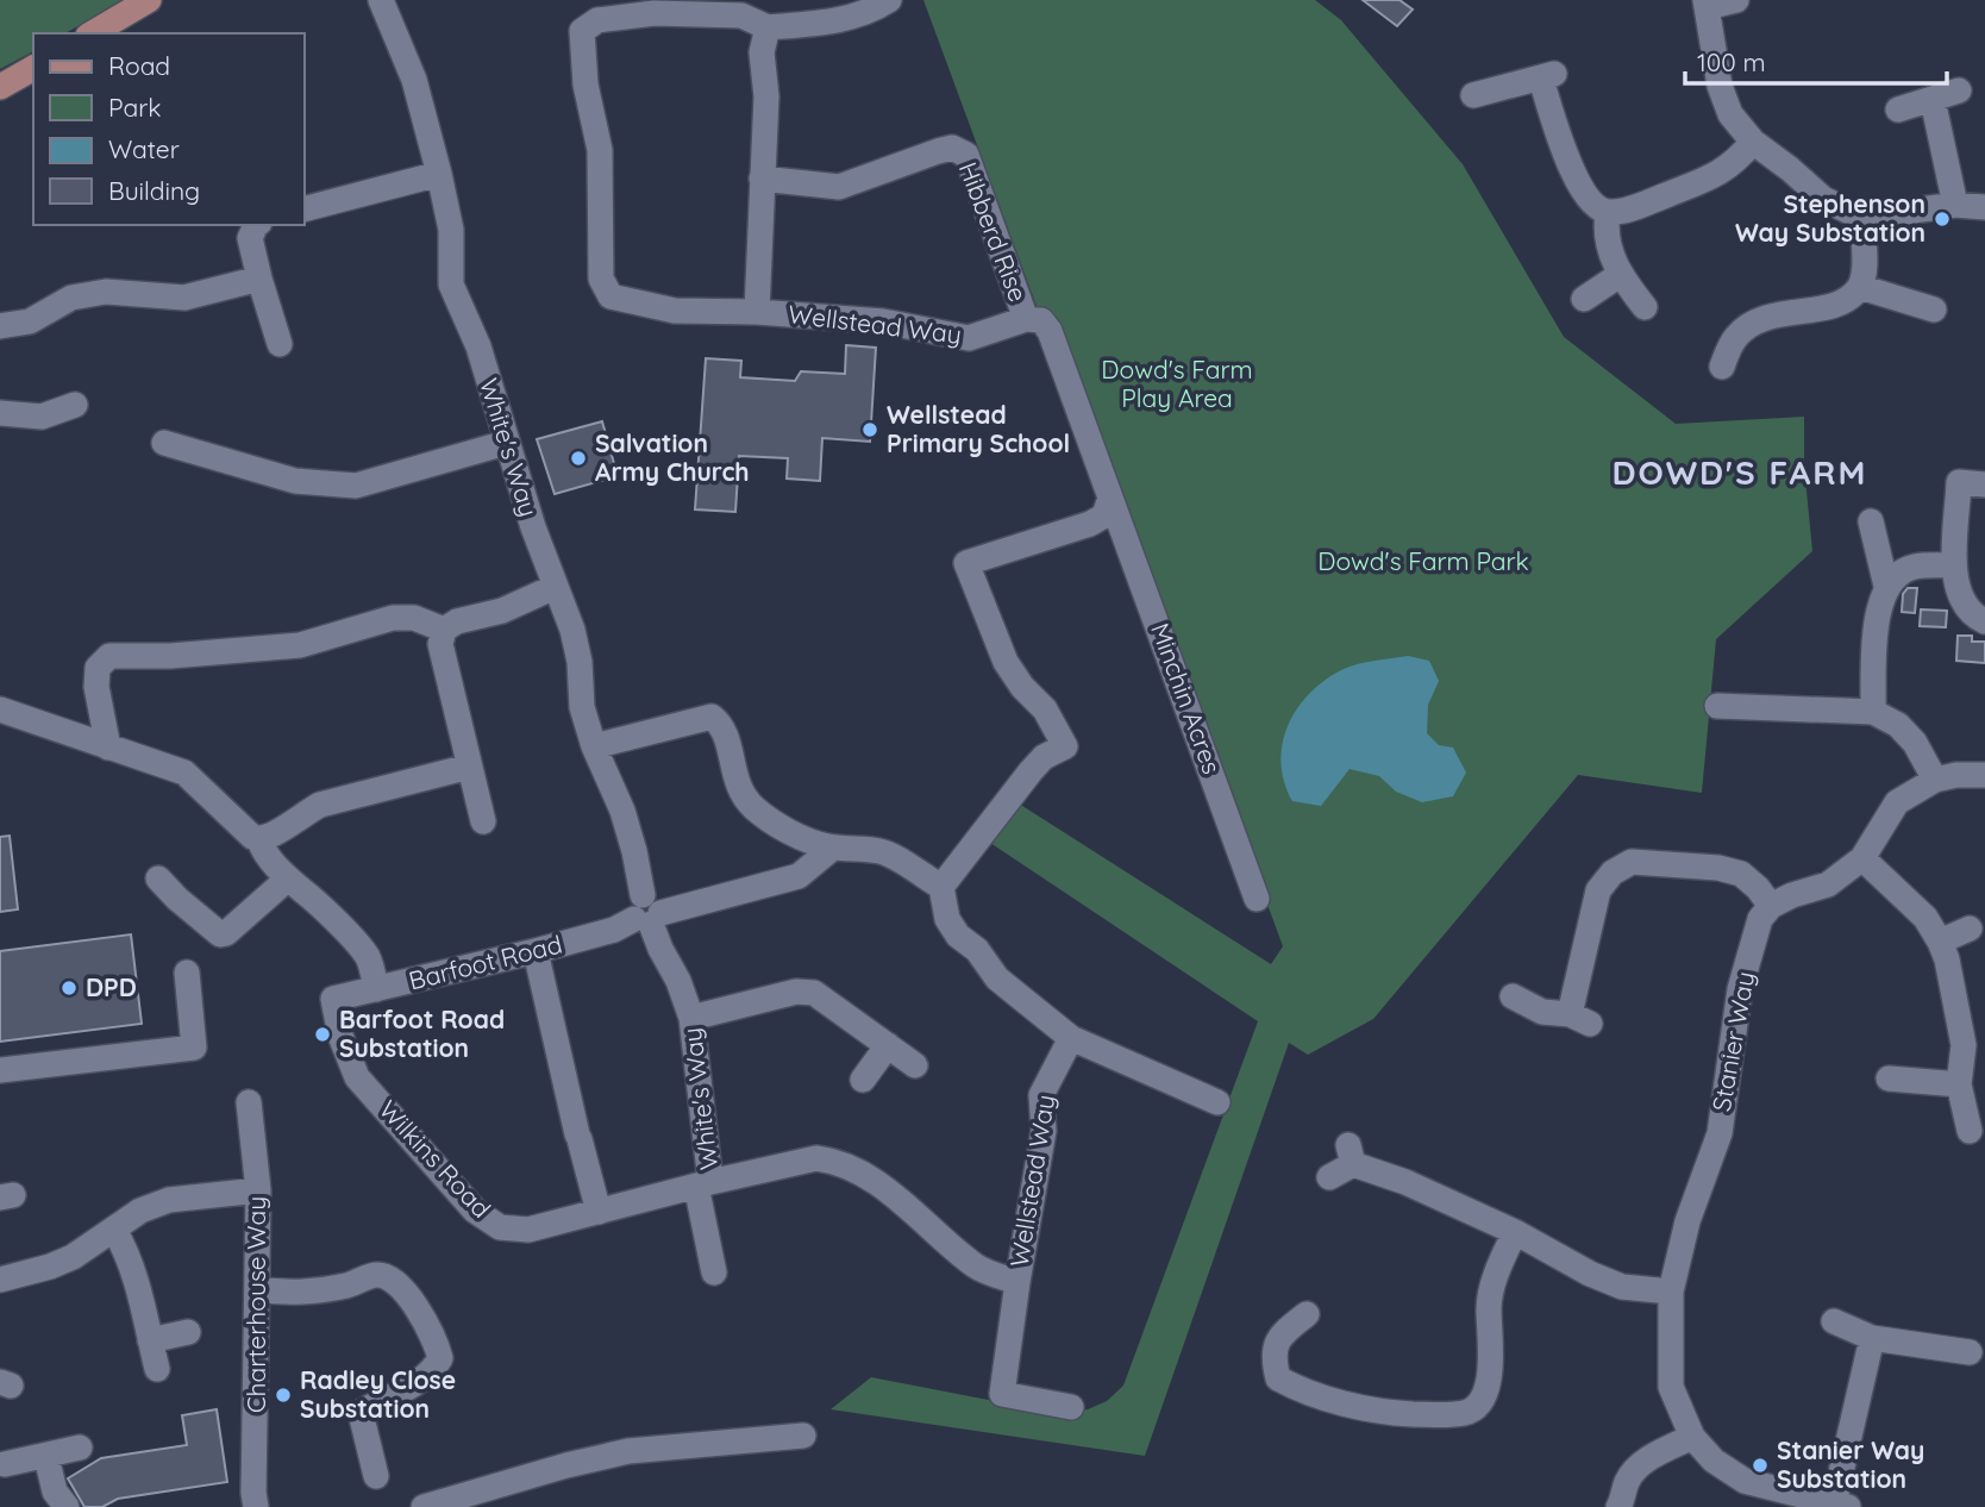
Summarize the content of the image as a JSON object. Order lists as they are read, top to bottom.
{
  "streets": {
    "street": [
      "Hibberd Rise",
      "Wellstead Way",
      "White's Way",
      "Minchin Acres",
      "Barfoot Road",
      "Stanier Way",
      "Wilkins Road",
      "Charterhouse Way"
    ]
  },
  "crossings": [
    ["Hibberd Rise", "Wellstead Way"],
    ["Wellstead Way", "White's Way"],
    ["Wellstead Way", "Wilkins Road"],
    ["White's Way", "Barfoot Road"],
    ["White's Way", "Wilkins Road"],
    ["Barfoot Road", "Wilkins Road"]
  ],
  "districts": ["DOWD'S FARM"],
  "parks": ["Dowd's Farm Play Area", "Dowd's Farm Park"],
  "places": [
    "Stephenson Way Substation",
    "Wellstead Primary School",
    "Salvation Army Church",
    "DPD",
    "Barfoot Road Substation",
    "Radley Close Substation",
    "Stanier Way Substation"
  ],
  "legend": [
    "Road",
    "Park",
    "Water",
    "Building"
  ],
  "scale_bar": "100 m"
}
